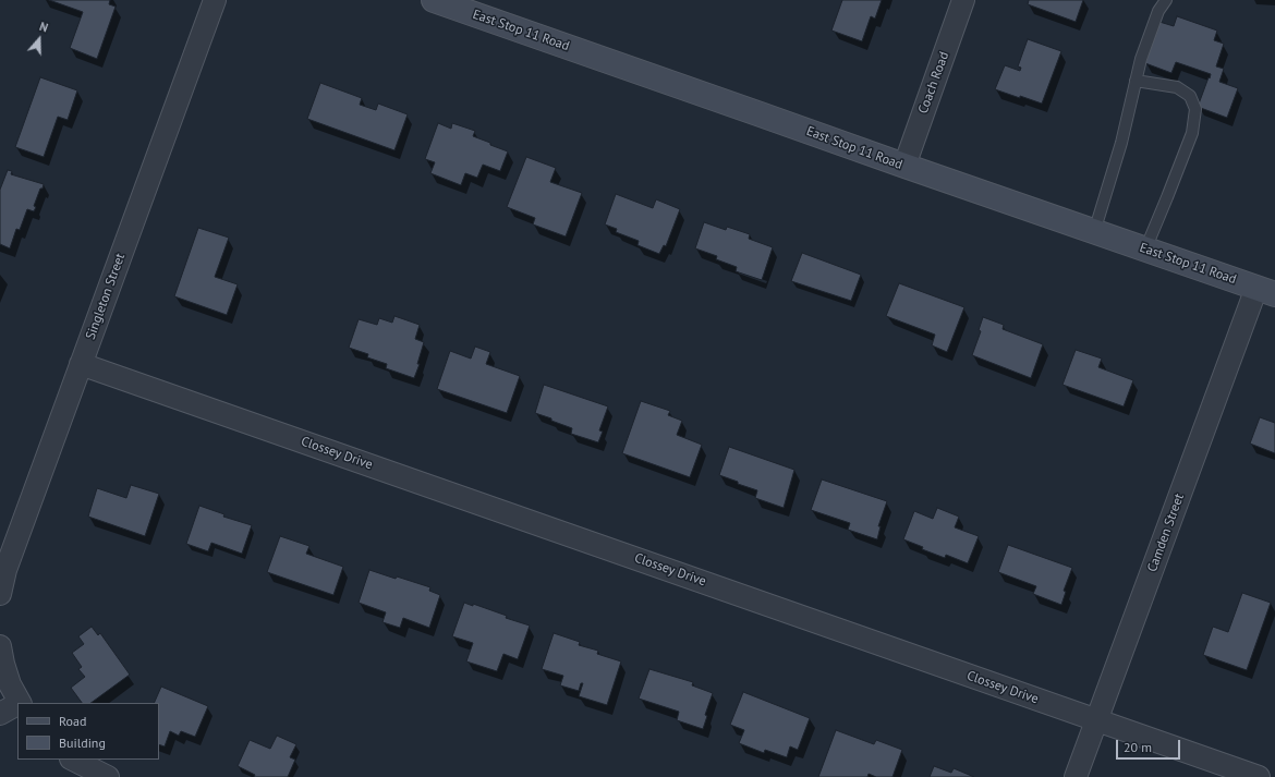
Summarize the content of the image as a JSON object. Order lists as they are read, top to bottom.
{
  "streets": {
    "main road": ["East Stop 11 Road"],
    "street": [
      "Coach Road",
      "Singleton Street",
      "Clossey Drive",
      "Camden Street"
    ]
  },
  "crossings": [
    ["East Stop 11 Road", "Coach Road"],
    ["East Stop 11 Road", "Camden Street"],
    ["Singleton Street", "Clossey Drive"],
    ["Clossey Drive", "Camden Street"]
  ],
  "legend": ["Road", "Building"],
  "scale_bar": "20 m",
  "north": "top"
}
